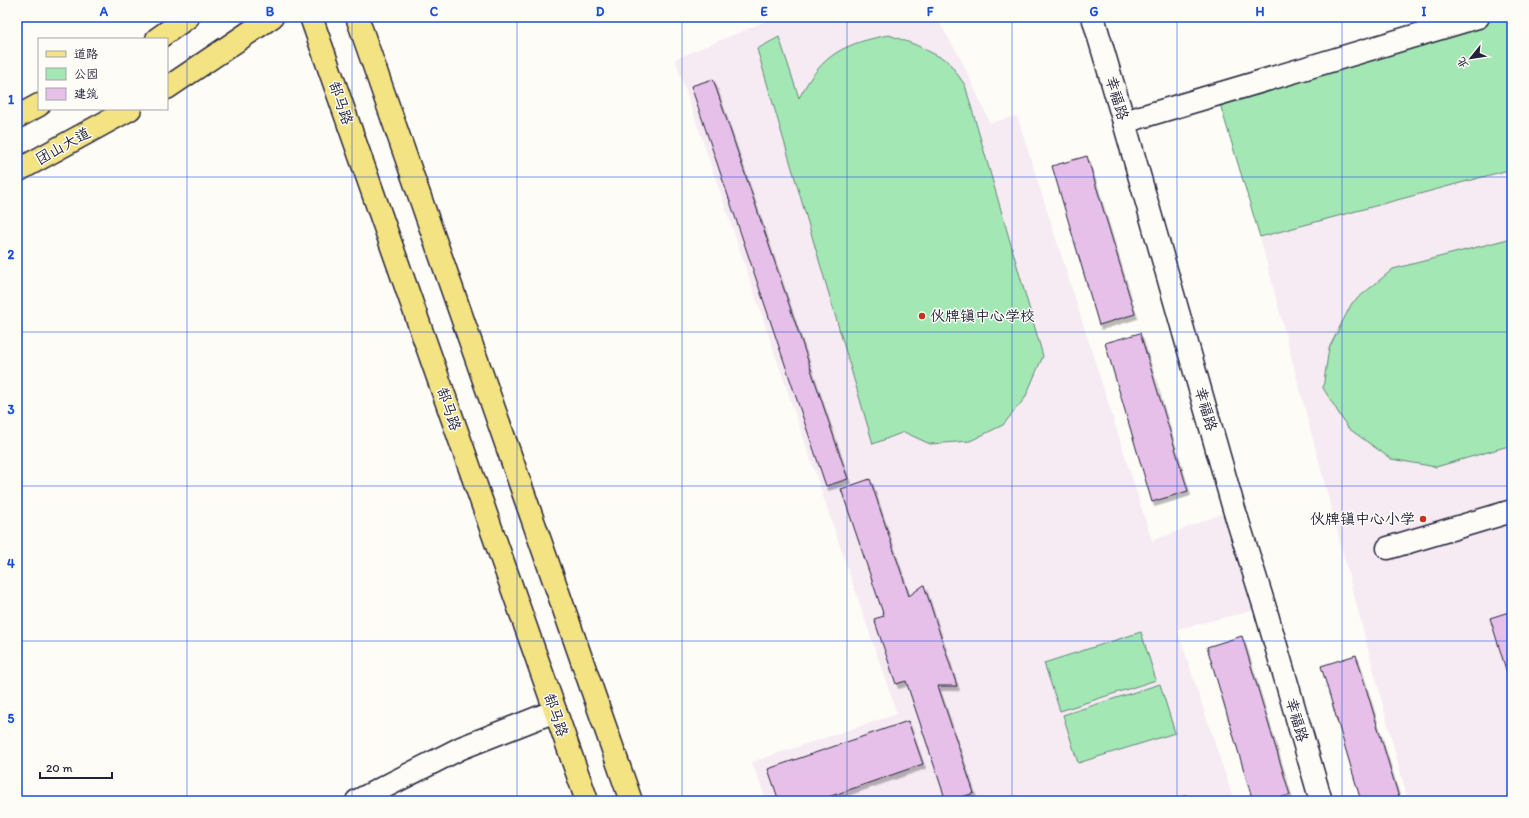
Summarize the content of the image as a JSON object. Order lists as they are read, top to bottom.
{
  "streets": {
    "main road": ["郜马路", "团山大道"],
    "street": ["幸福路"]
  },
  "places": ["伙牌镇中心学校", "伙牌镇中心小学"],
  "legend": ["道路", "公园", "建筑"],
  "scale_bar": "20 m",
  "north": "bottom left",
  "grid": {
    "columns": [
      "A",
      "B",
      "C",
      "D",
      "E",
      "F",
      "G",
      "H",
      "I"
    ],
    "rows": [
      "1",
      "2",
      "3",
      "4",
      "5"
    ]
  }
}
